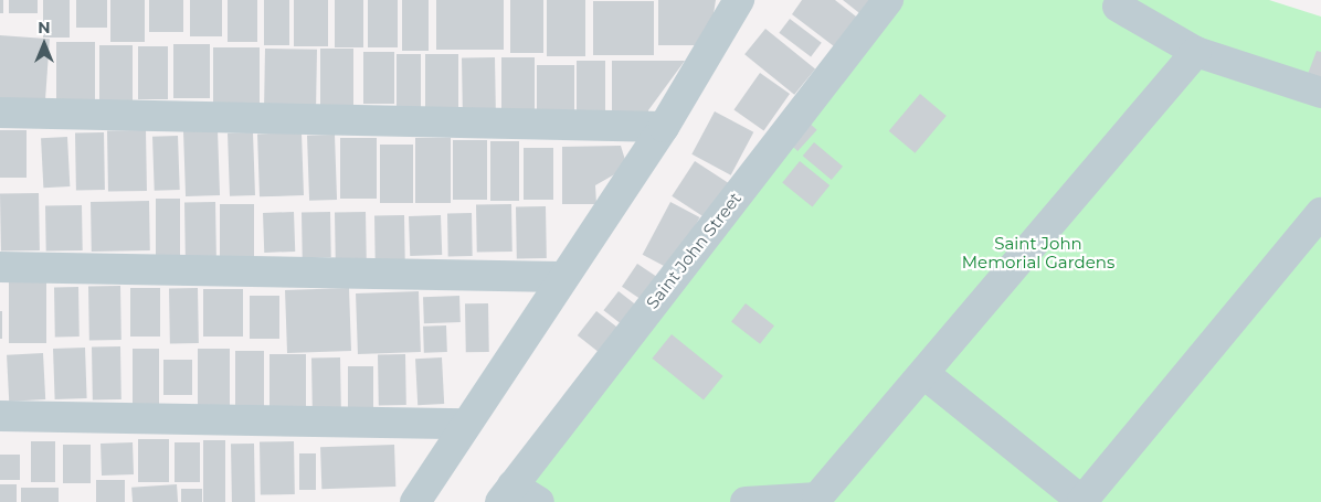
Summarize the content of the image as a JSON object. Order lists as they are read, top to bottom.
{
  "streets": {
    "street": ["Saint John Street"]
  },
  "parks": ["Saint John Memorial Gardens"],
  "north": "top"
}
